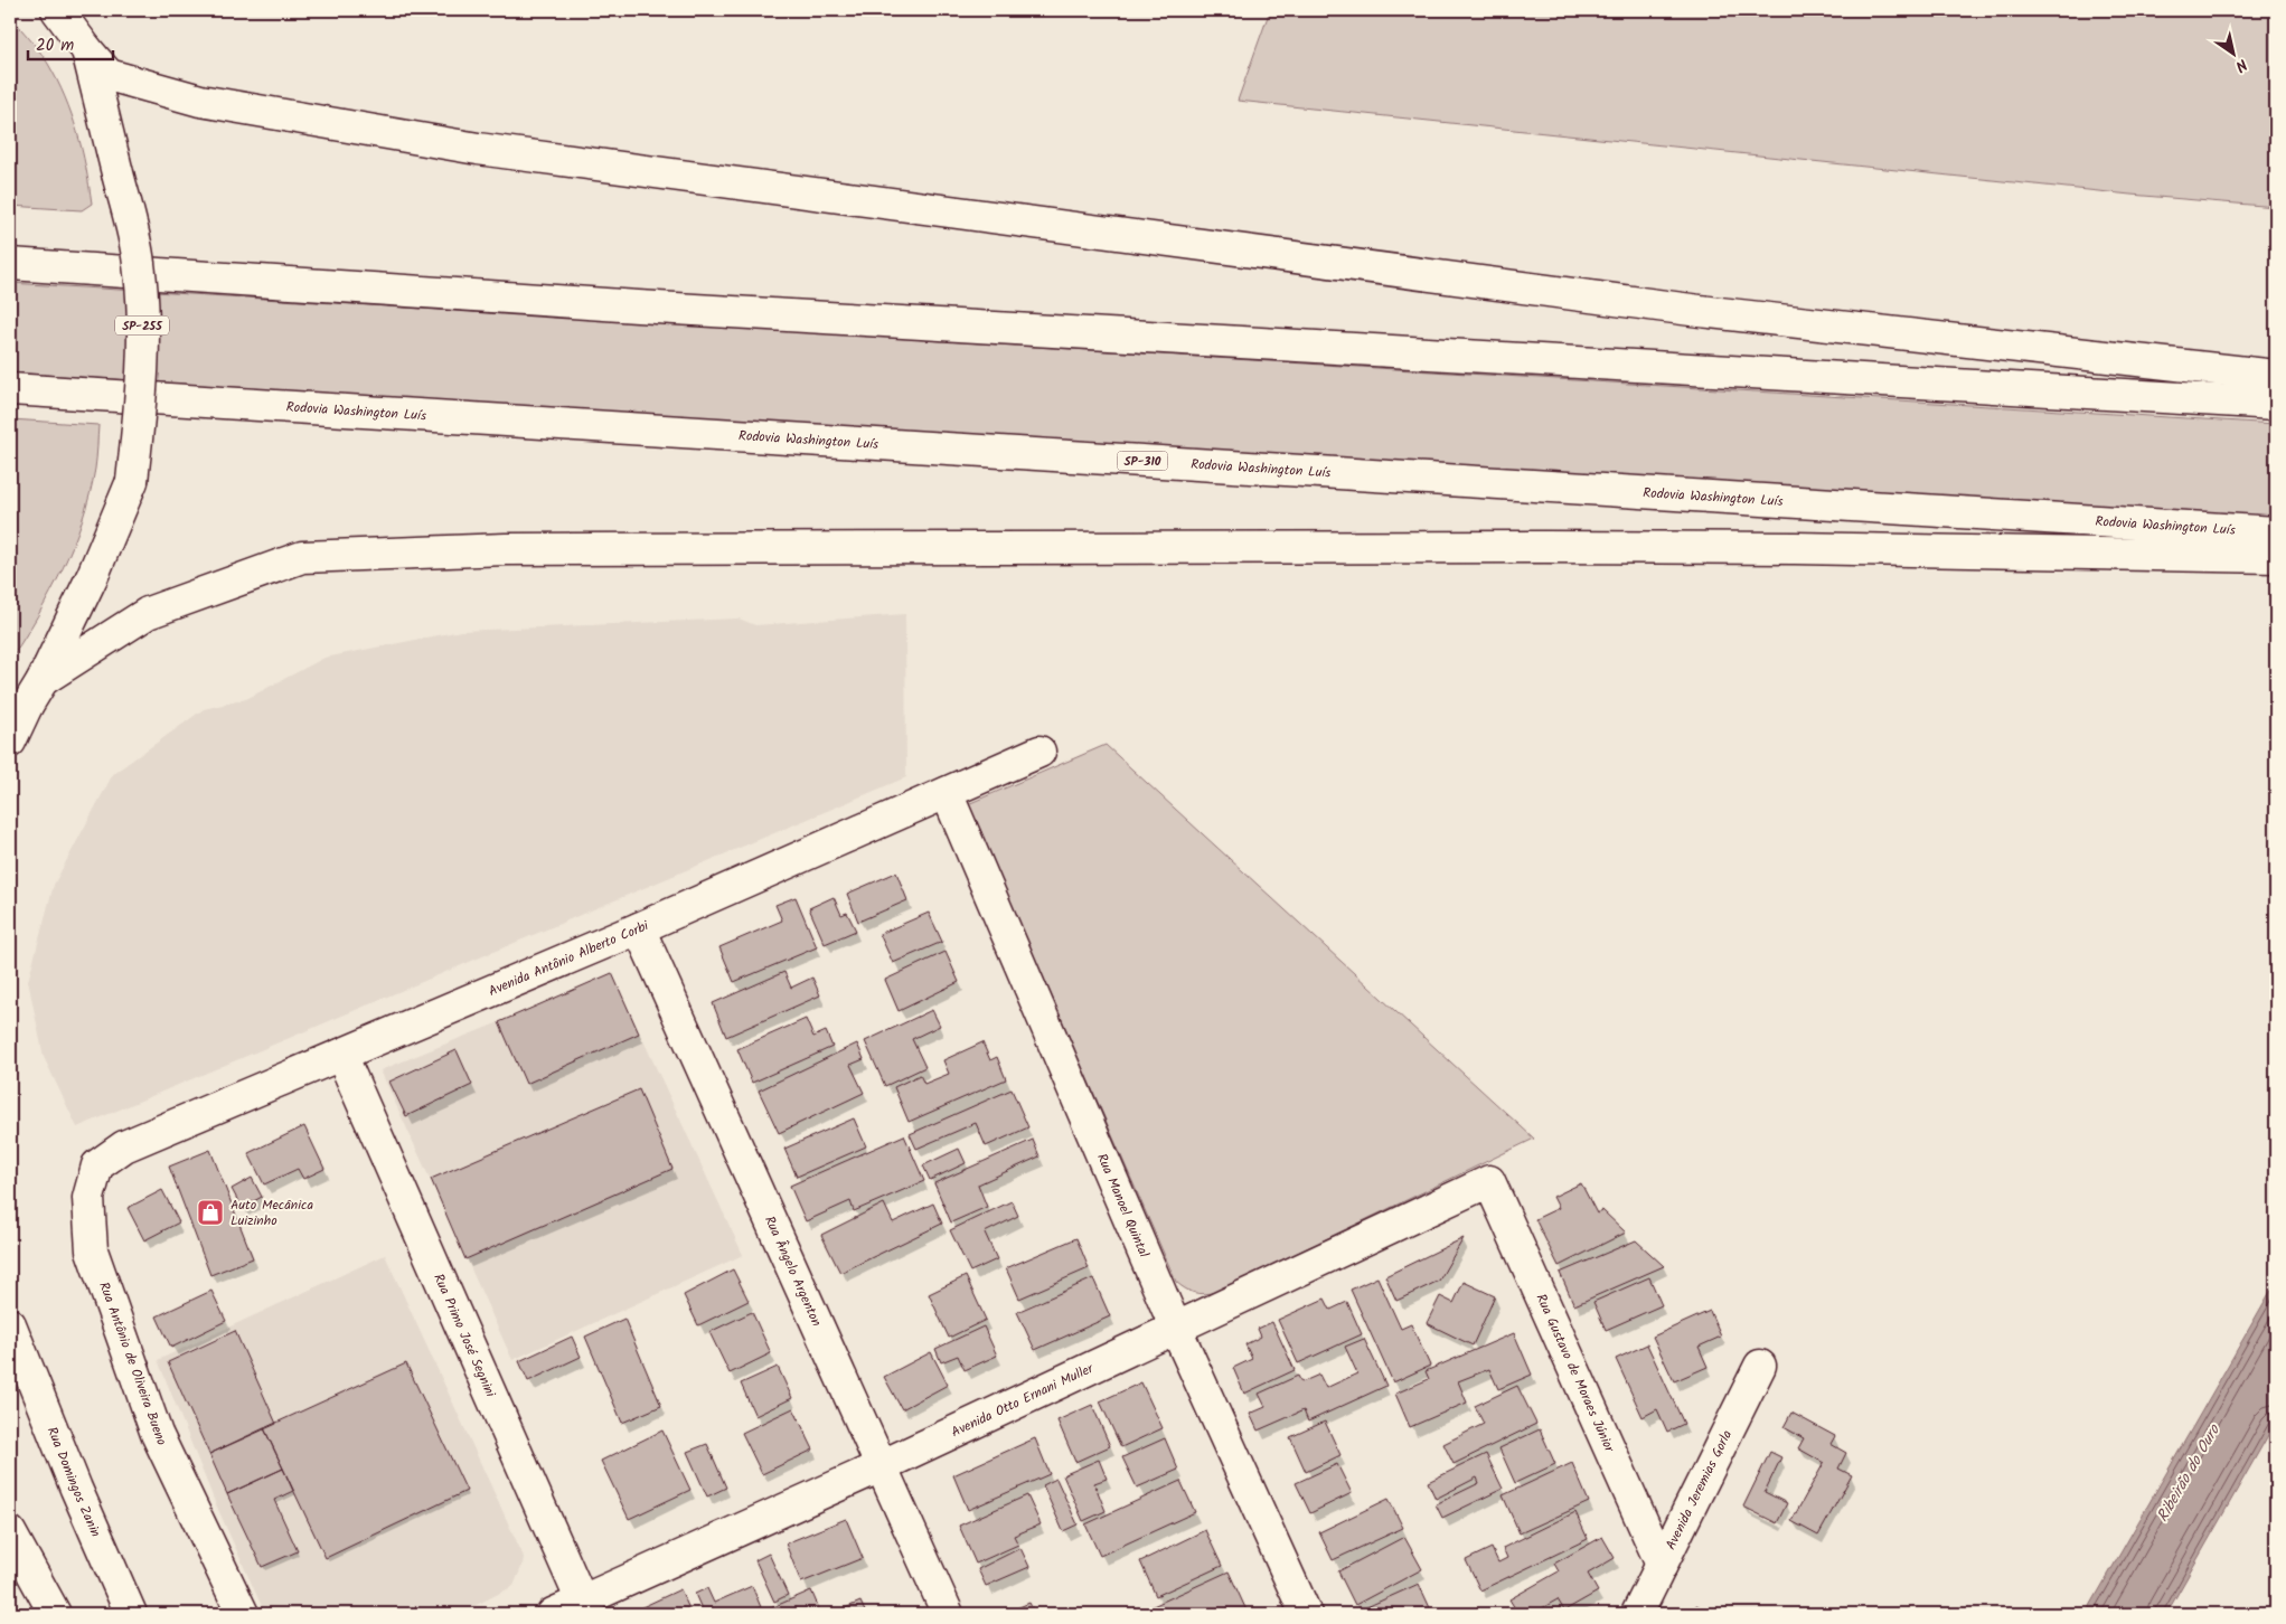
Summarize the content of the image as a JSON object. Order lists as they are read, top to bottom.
{
  "streets": {
    "main road": [
      "SP-255",
      "Rodovia Washington Luís",
      "SP-310",
      "Avenida Antônio Alberto Corbi",
      "Rua Manoel Quintal",
      "Rua Ângelo Argenton",
      "Rua Primo José Segnini",
      "Rua Antônio de Oliveira Bueno",
      "Rua Gustavo de Moraes Júnior",
      "Avenida Otto Ernani Muller",
      "Rua Domingos Zanin",
      "Avenida Jeremias Gorla"
    ]
  },
  "crossings": [
    ["Avenida Antônio Alberto Corbi", "Rua Manoel Quintal"],
    ["Avenida Antônio Alberto Corbi", "Rua Ângelo Argenton"],
    ["Avenida Antônio Alberto Corbi", "Rua Primo José Segnini"],
    ["Avenida Antônio Alberto Corbi", "Rua Antônio de Oliveira Bueno"],
    ["Rua Manoel Quintal", "Avenida Otto Ernani Muller"],
    ["Rua Ângelo Argenton", "Avenida Otto Ernani Muller"],
    ["Rua Primo José Segnini", "Avenida Otto Ernani Muller"],
    ["Rua Gustavo de Moraes Júnior", "Avenida Otto Ernani Muller"],
    ["Rua Gustavo de Moraes Júnior", "Avenida Jeremias Gorla"]
  ],
  "water": ["Ribeirão do Ouro"],
  "places": {
    "shop": ["Auto Mecânica Luizinho"]
  },
  "scale_bar": "20 m",
  "north": "bottom right"
}
